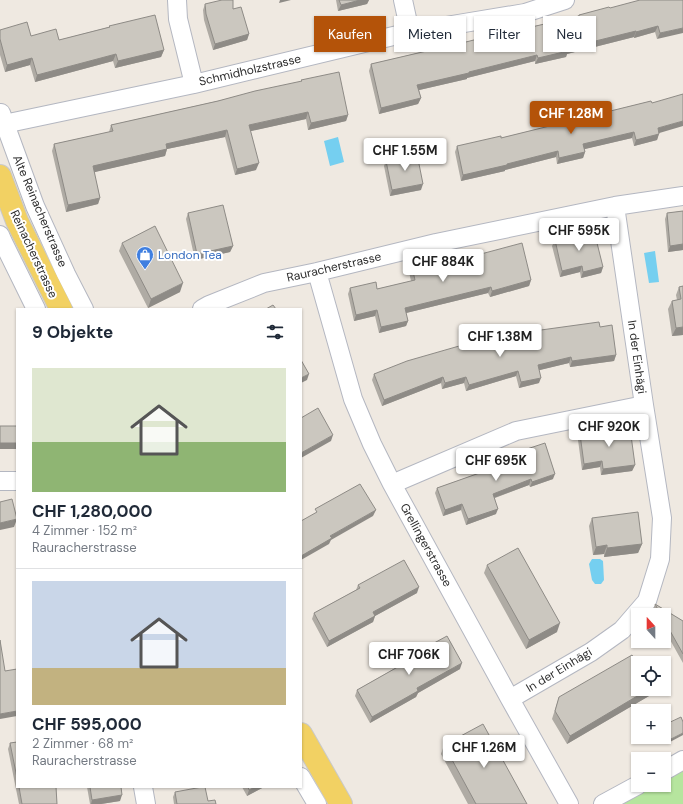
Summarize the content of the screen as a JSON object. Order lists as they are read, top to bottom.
{
  "streets": {
    "main road": ["Reinacherstrasse"],
    "street": [
      "Schmidholzstrasse",
      "Alte Reinacherstrasse",
      "Rauracherstrasse",
      "In der Einhägi",
      "Grellingerstrasse"
    ]
  },
  "crossings": [
    ["Schmidholzstrasse", "Alte Reinacherstrasse"],
    ["Rauracherstrasse", "In der Einhägi"],
    ["Rauracherstrasse", "Grellingerstrasse"],
    ["In der Einhägi", "Grellingerstrasse"]
  ],
  "places": {
    "shop": ["London Tea"]
  },
  "north": "top",
  "page": {
    "chip": [
      "Kaufen",
      "Mieten",
      "Filter",
      "Neu"
    ],
    "price": [
      "CHF 1.28M",
      "CHF 1.55M",
      "CHF 595K",
      "CHF 884K",
      "CHF 1.38M",
      "CHF 920K",
      "CHF 695K",
      "CHF 706K",
      "CHF 1.26M"
    ],
    "heading": "9 Objekte",
    "list": [
      {
        "name": "CHF 1,280,000",
        "note": "4 Zimmer · 152 m² · Rauracherstrasse"
      },
      {
        "name": "CHF 595,000",
        "note": "2 Zimmer · 68 m² · Rauracherstrasse"
      }
    ],
    "map_buttons": ["+", "−"]
  }
}
